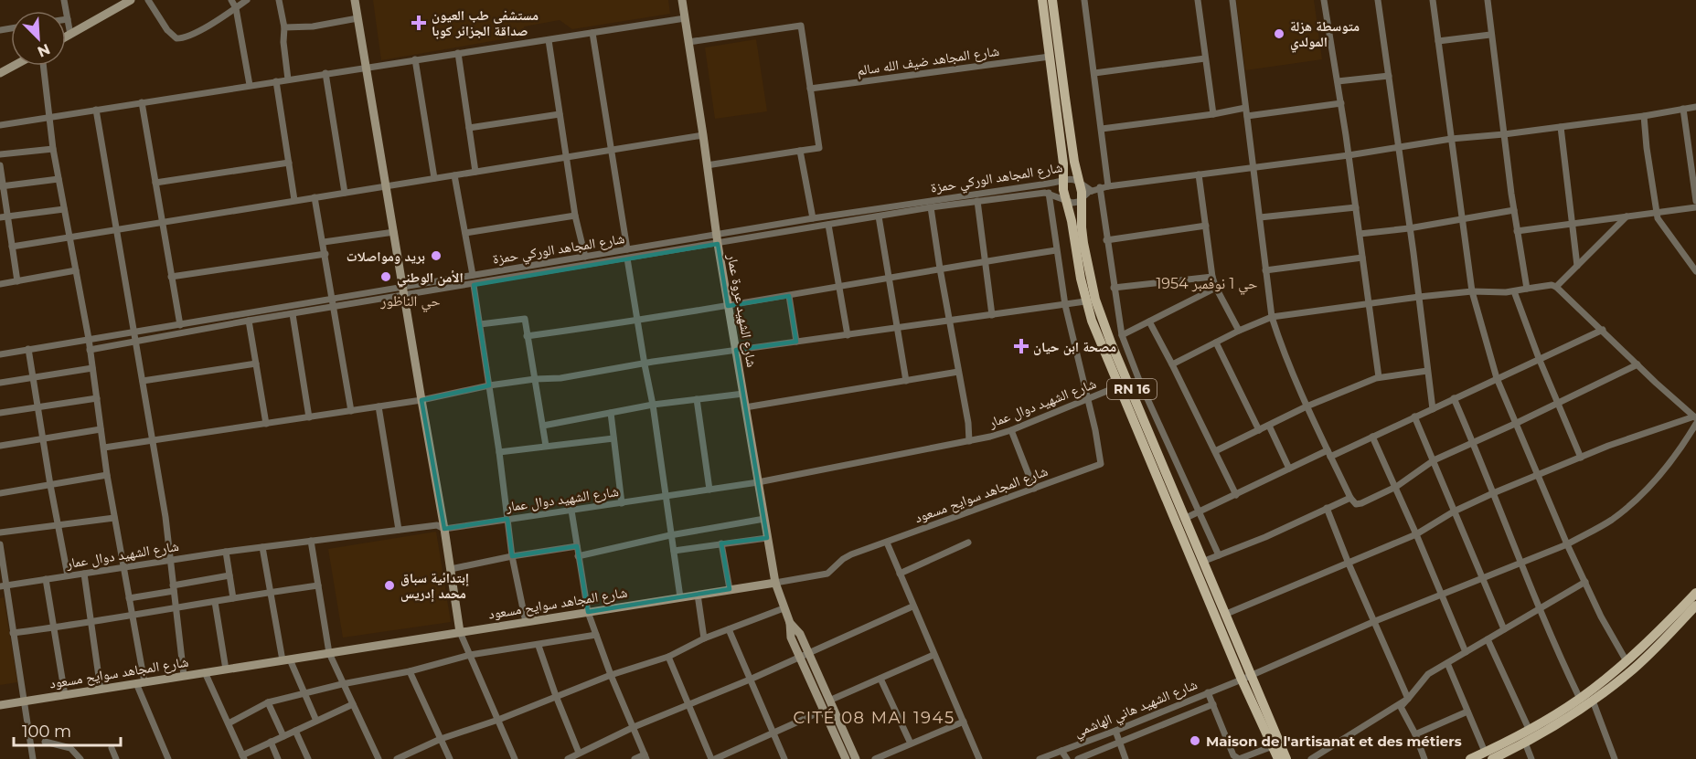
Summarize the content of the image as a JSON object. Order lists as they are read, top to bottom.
{
  "streets": {
    "main road": ["RN 16"],
    "street": [
      "شارع المجاهد ضيف الله سالم",
      "شارع المجاهد الوركي حمزة",
      "شارع الشهيد عروة عمار",
      "شارع الشهيد دوال عمار",
      "شارع المجاهد سوايح مسعود",
      "شارع الشهيد هاني الهاشمي"
    ]
  },
  "crossings": [
    ["شارع المجاهد ضيف الله سالم", "RN 16"],
    ["شارع المجاهد الوركي حمزة", "شارع الشهيد عروة عمار"],
    ["شارع المجاهد الوركي حمزة", "RN 16"],
    ["شارع الشهيد عروة عمار", "شارع الشهيد دوال عمار"],
    ["شارع الشهيد عروة عمار", "شارع المجاهد سوايح مسعود"],
    ["RN 16", "شارع الشهيد دوال عمار"],
    ["RN 16", "شارع الشهيد هاني الهاشمي"],
    ["شارع الشهيد دوال عمار", "شارع المجاهد سوايح مسعود"]
  ],
  "districts": ["حي 1 نوفمبر 1954", "حي الناظور", "CITÉ 08 MAI 1945"],
  "places": {
    "health": ["مستشفى طب العيون صداقة الجزائر كوبا", "مصحة ابن حيان"],
    "other": [
      "متوسطة هزلة المولدي",
      "بريد ومواصلات",
      "الأمن الوطني",
      "إبتدائية سباق محمد إدريس",
      "Maison de l'artisanat et des métiers"
    ]
  },
  "scale_bar": "100 m",
  "north": "bottom right"
}
